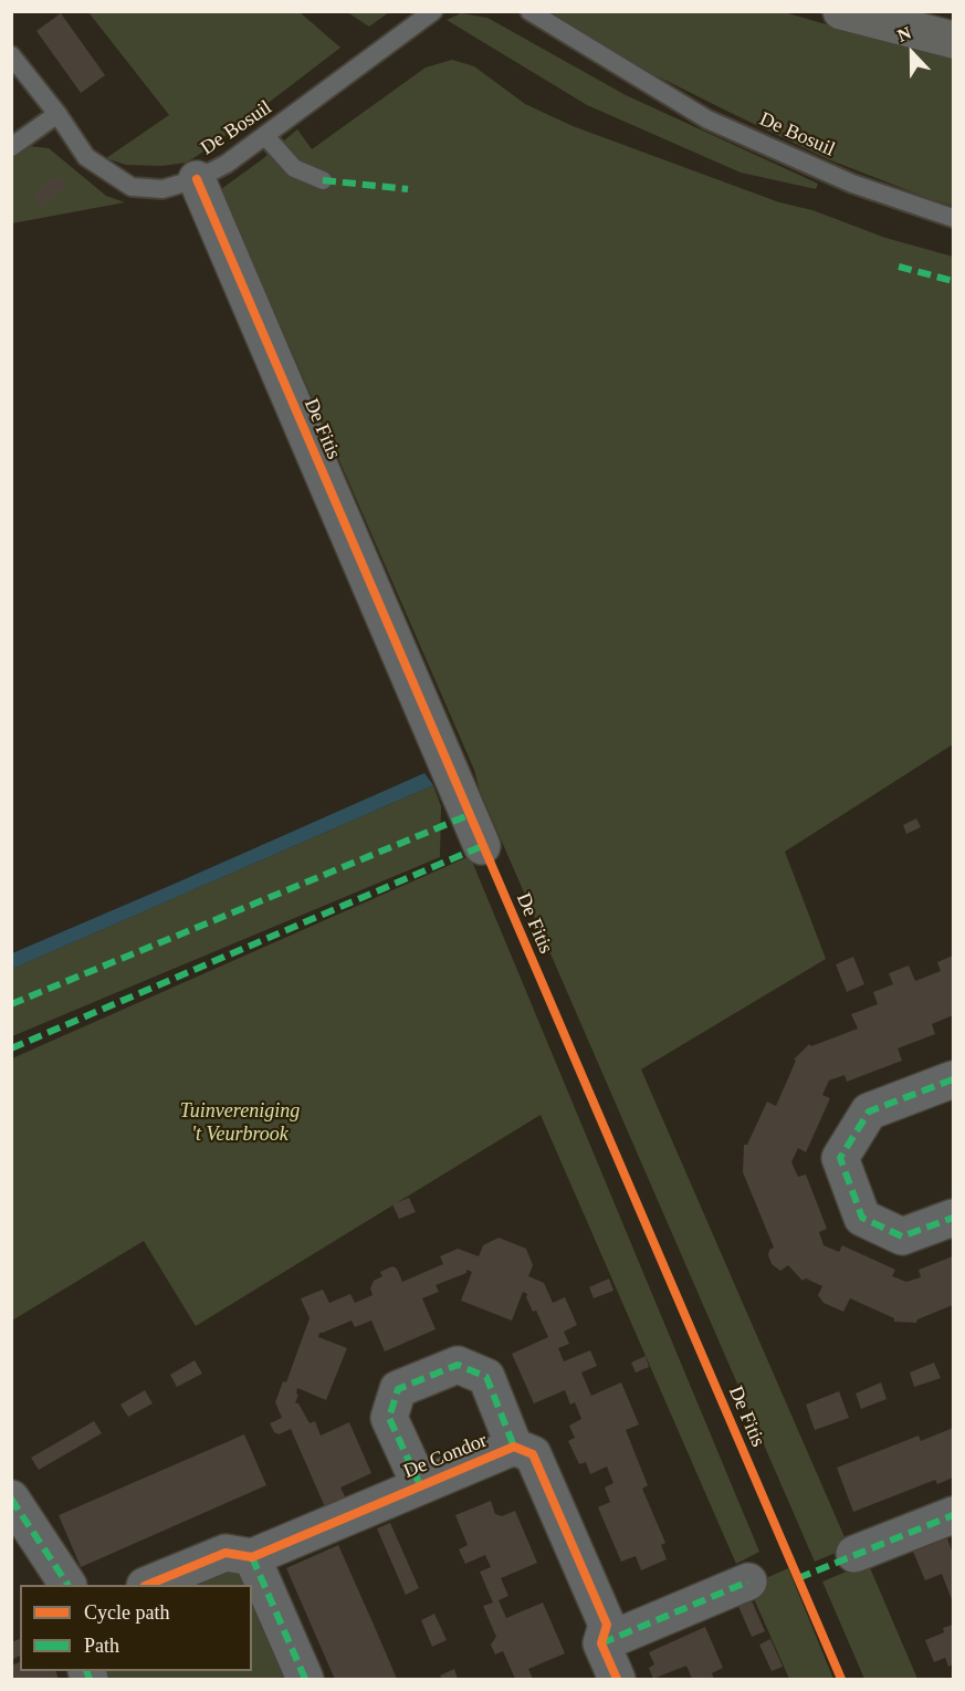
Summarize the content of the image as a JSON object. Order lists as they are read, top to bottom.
{
  "streets": {
    "street": ["De Fitis", "De Condor"],
    "lane": ["De Bosuil"]
  },
  "crossings": [
    ["De Bosuil", "De Fitis"]
  ],
  "parks": ["Tuinvereniging 't Veurbrook"],
  "legend": ["Cycle path", "Path"],
  "north": "top"
}
